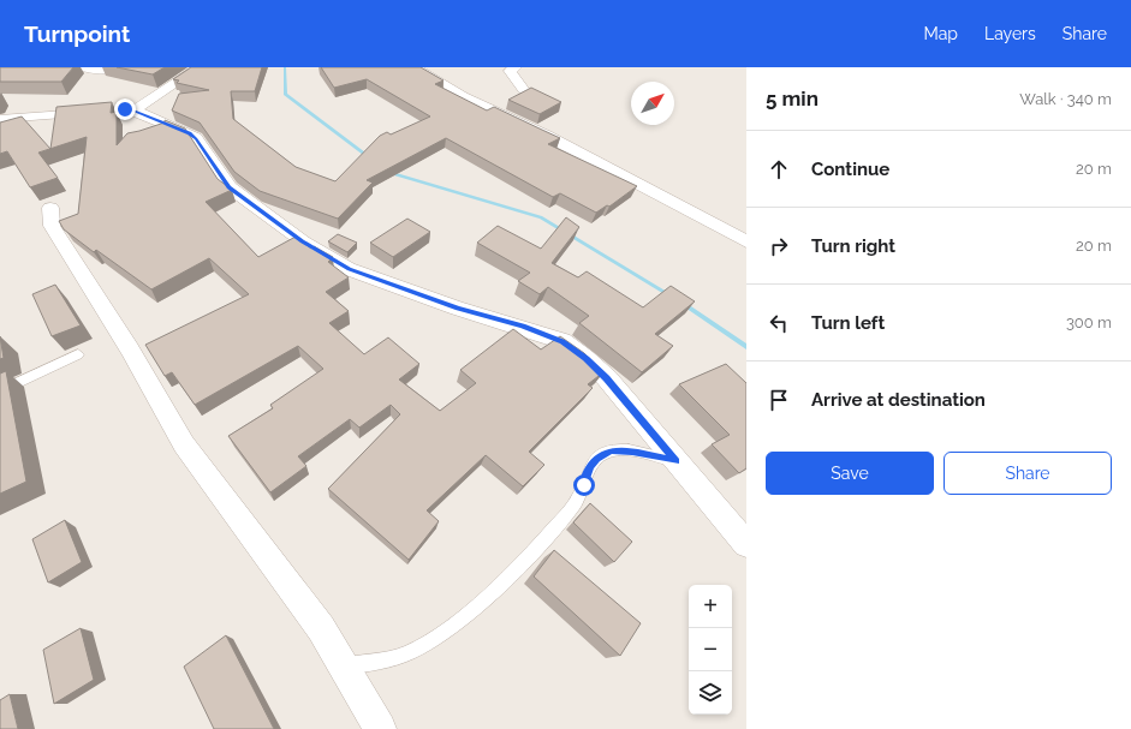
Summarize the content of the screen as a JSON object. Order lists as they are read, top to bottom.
{
  "north": "top right",
  "page": {
    "header": "Turnpoint",
    "nav": ["Map", "Layers", "Share"],
    "heading": ["5 min", "Walk · 340 m"],
    "list": [
      ["Continue", "20 m"],
      ["Turn right", "20 m"],
      ["Turn left", "300 m"],
      "Arrive at destination"
    ],
    "buttons": ["Save", "Share"],
    "map_buttons": ["+", "−"]
  }
}
